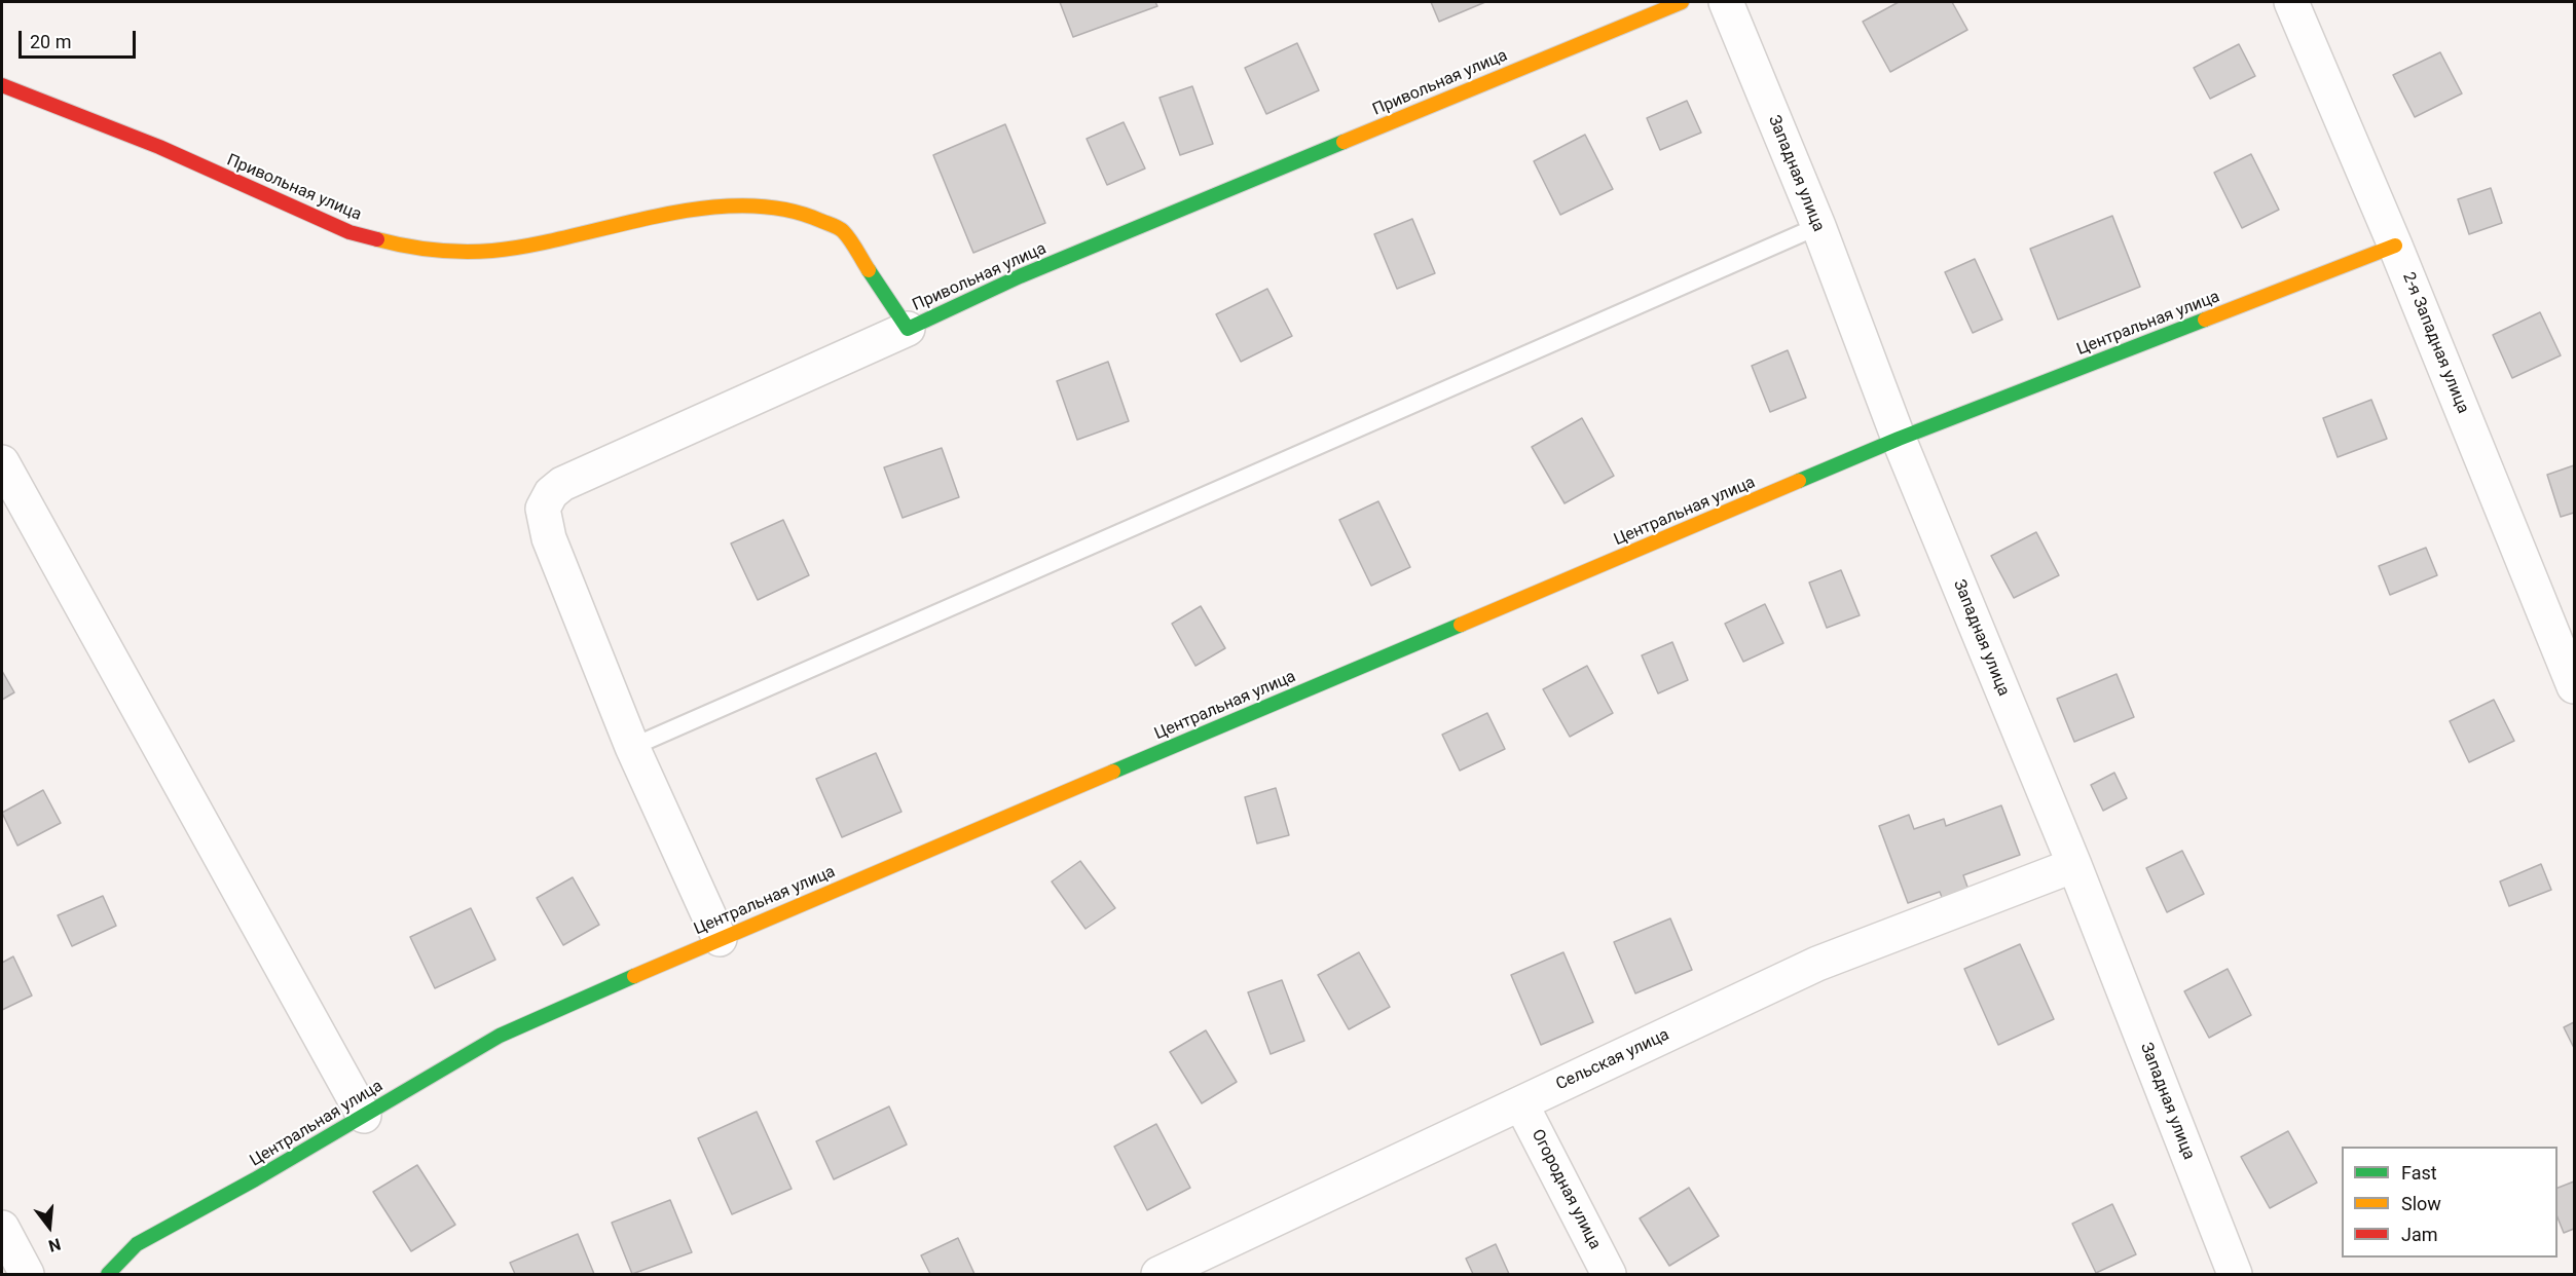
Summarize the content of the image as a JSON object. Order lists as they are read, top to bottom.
{
  "streets": {
    "street": [
      "Привольная улица",
      "Западная улица",
      "Центральная улица",
      "2-я Западная улица",
      "Сельская улица",
      "Огородная улица"
    ]
  },
  "crossings": [
    ["Западная улица", "Центральная улица"],
    ["Западная улица", "Сельская улица"],
    ["Центральная улица", "2-я Западная улица"],
    ["Сельская улица", "Огородная улица"]
  ],
  "legend": ["Fast", "Slow", "Jam"],
  "scale_bar": "20 m",
  "north": "bottom"
}
